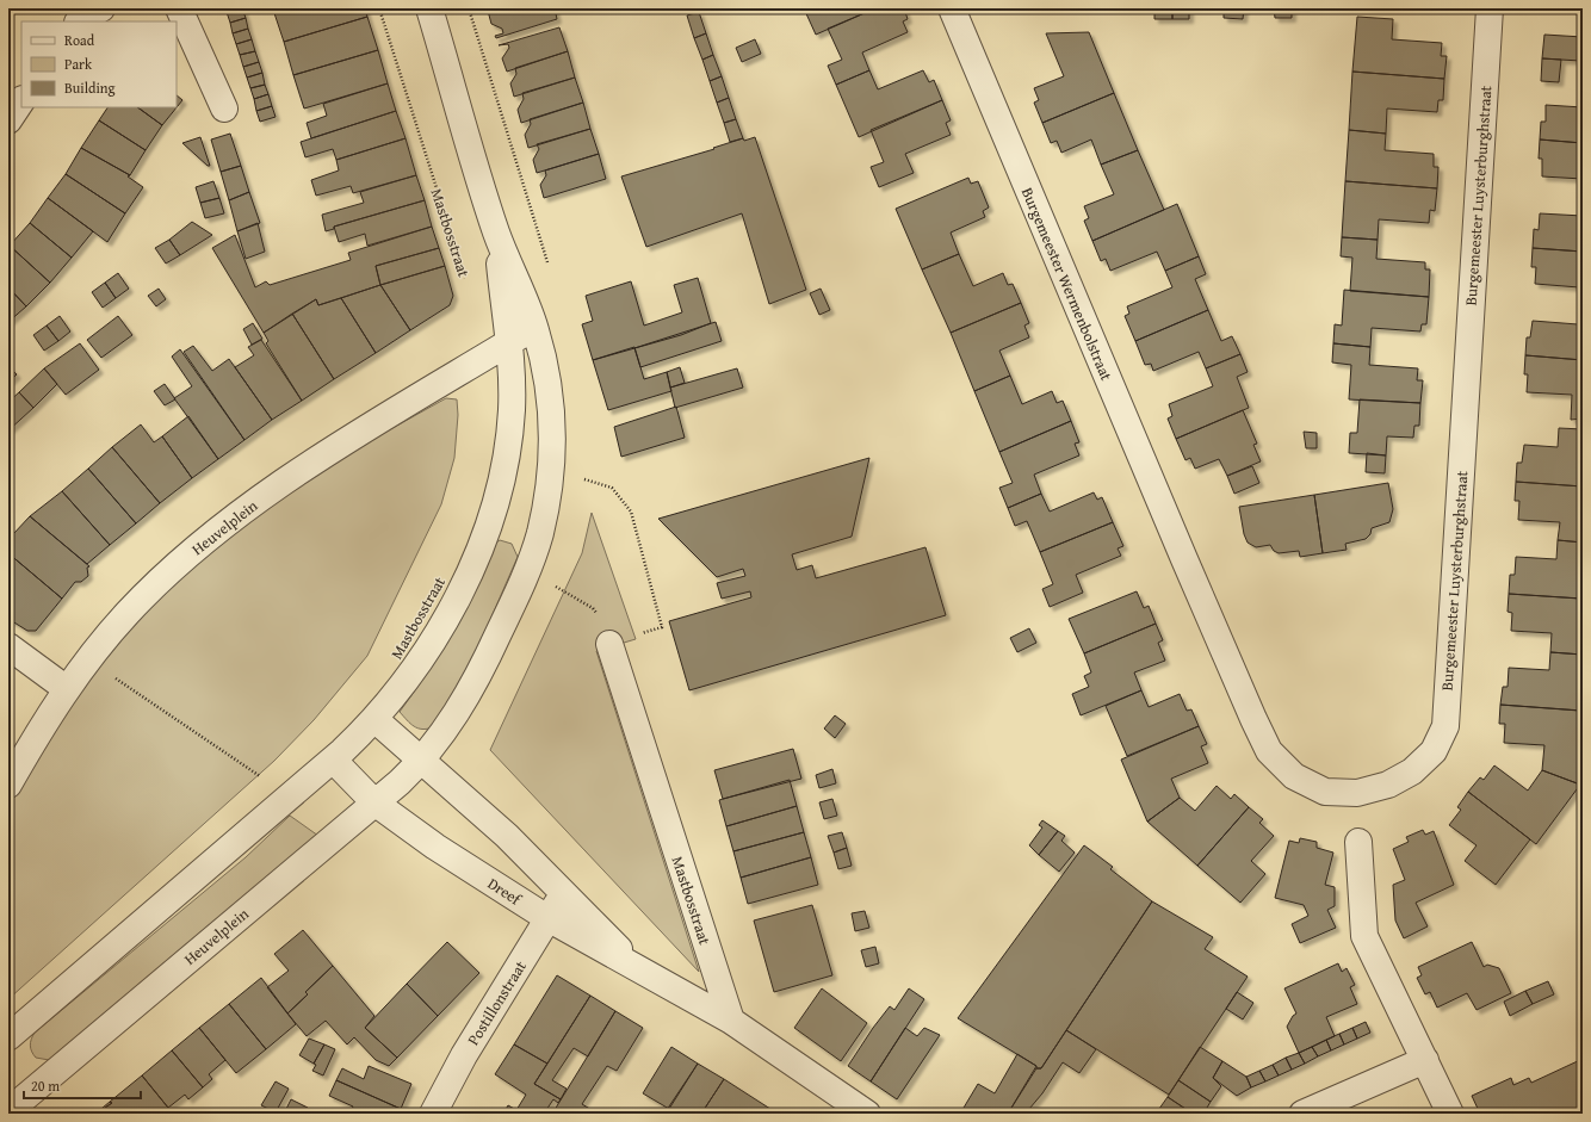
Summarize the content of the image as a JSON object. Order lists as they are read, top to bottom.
{
  "streets": {
    "street": [
      "Burgemeester Luysterburghstraat",
      "Mastbosstraat",
      "Burgemeester Wermenbolstraat",
      "Heuvelplein",
      "Dreef",
      "Postillonstraat"
    ]
  },
  "crossings": [
    ["Burgemeester Luysterburghstraat", "Burgemeester Wermenbolstraat"],
    ["Mastbosstraat", "Heuvelplein"],
    ["Mastbosstraat", "Dreef"],
    ["Heuvelplein", "Dreef"],
    ["Dreef", "Postillonstraat"]
  ],
  "legend": ["Road", "Park", "Building"],
  "scale_bar": "20 m"
}
